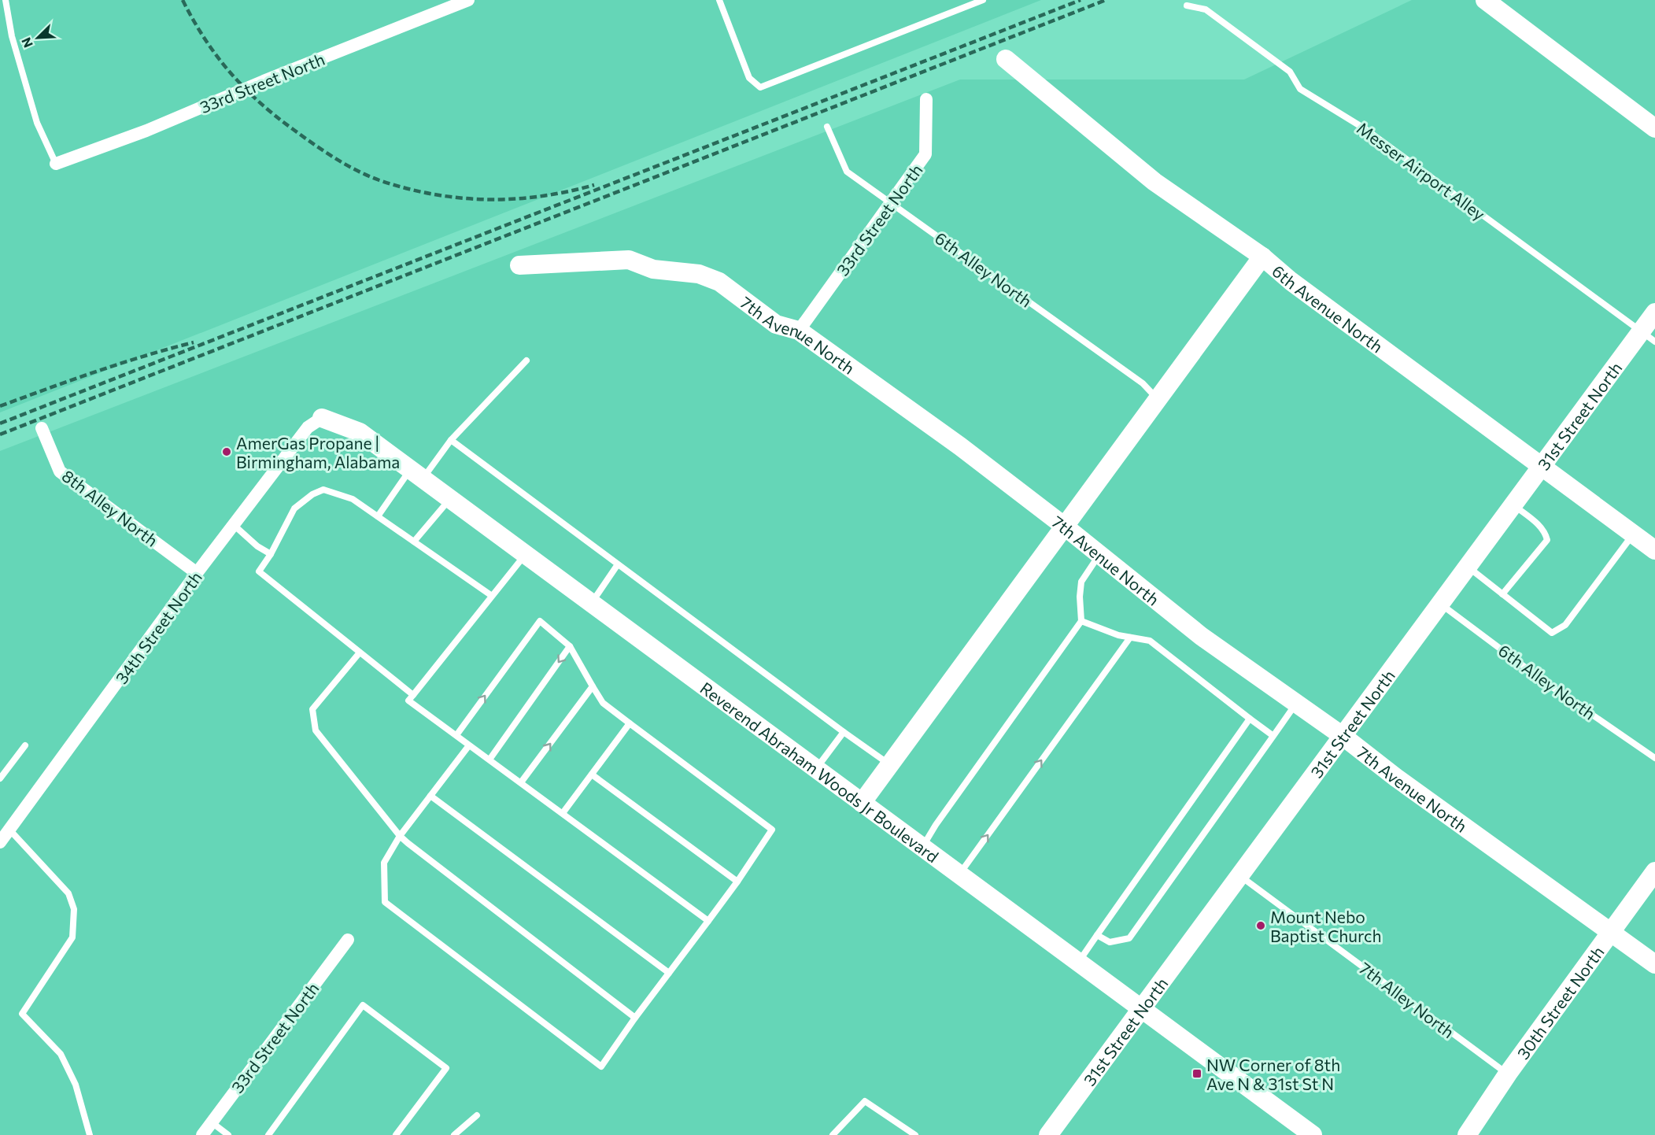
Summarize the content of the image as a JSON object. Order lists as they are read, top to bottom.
{
  "streets": {
    "street": [
      "33rd Street North",
      "6th Avenue North",
      "7th Avenue North",
      "31st Street North",
      "8th Alley North",
      "34th Street North",
      "Reverend Abraham Woods Jr Boulevard",
      "30th Street North"
    ],
    "lane": ["Messer Airport Alley", "6th Alley North", "7th Alley North"]
  },
  "crossings": [
    ["33rd Street North", "6th Alley North"],
    ["33rd Street North", "7th Avenue North"],
    ["Messer Airport Alley", "31st Street North"],
    ["6th Alley North", "31st Street North"],
    ["6th Avenue North", "31st Street North"],
    ["7th Avenue North", "31st Street North"],
    ["7th Avenue North", "30th Street North"],
    ["31st Street North", "Reverend Abraham Woods Jr Boulevard"],
    ["31st Street North", "7th Alley North"],
    ["8th Alley North", "34th Street North"],
    ["34th Street North", "Reverend Abraham Woods Jr Boulevard"],
    ["7th Alley North", "30th Street North"]
  ],
  "places": {
    "other": ["AmerGas Propane | Birmingham, Alabama", "Mount Nebo Baptist Church"],
    "transit": ["NW Corner of 8th Ave N & 31st St N"]
  },
  "north": "bottom left"
}
